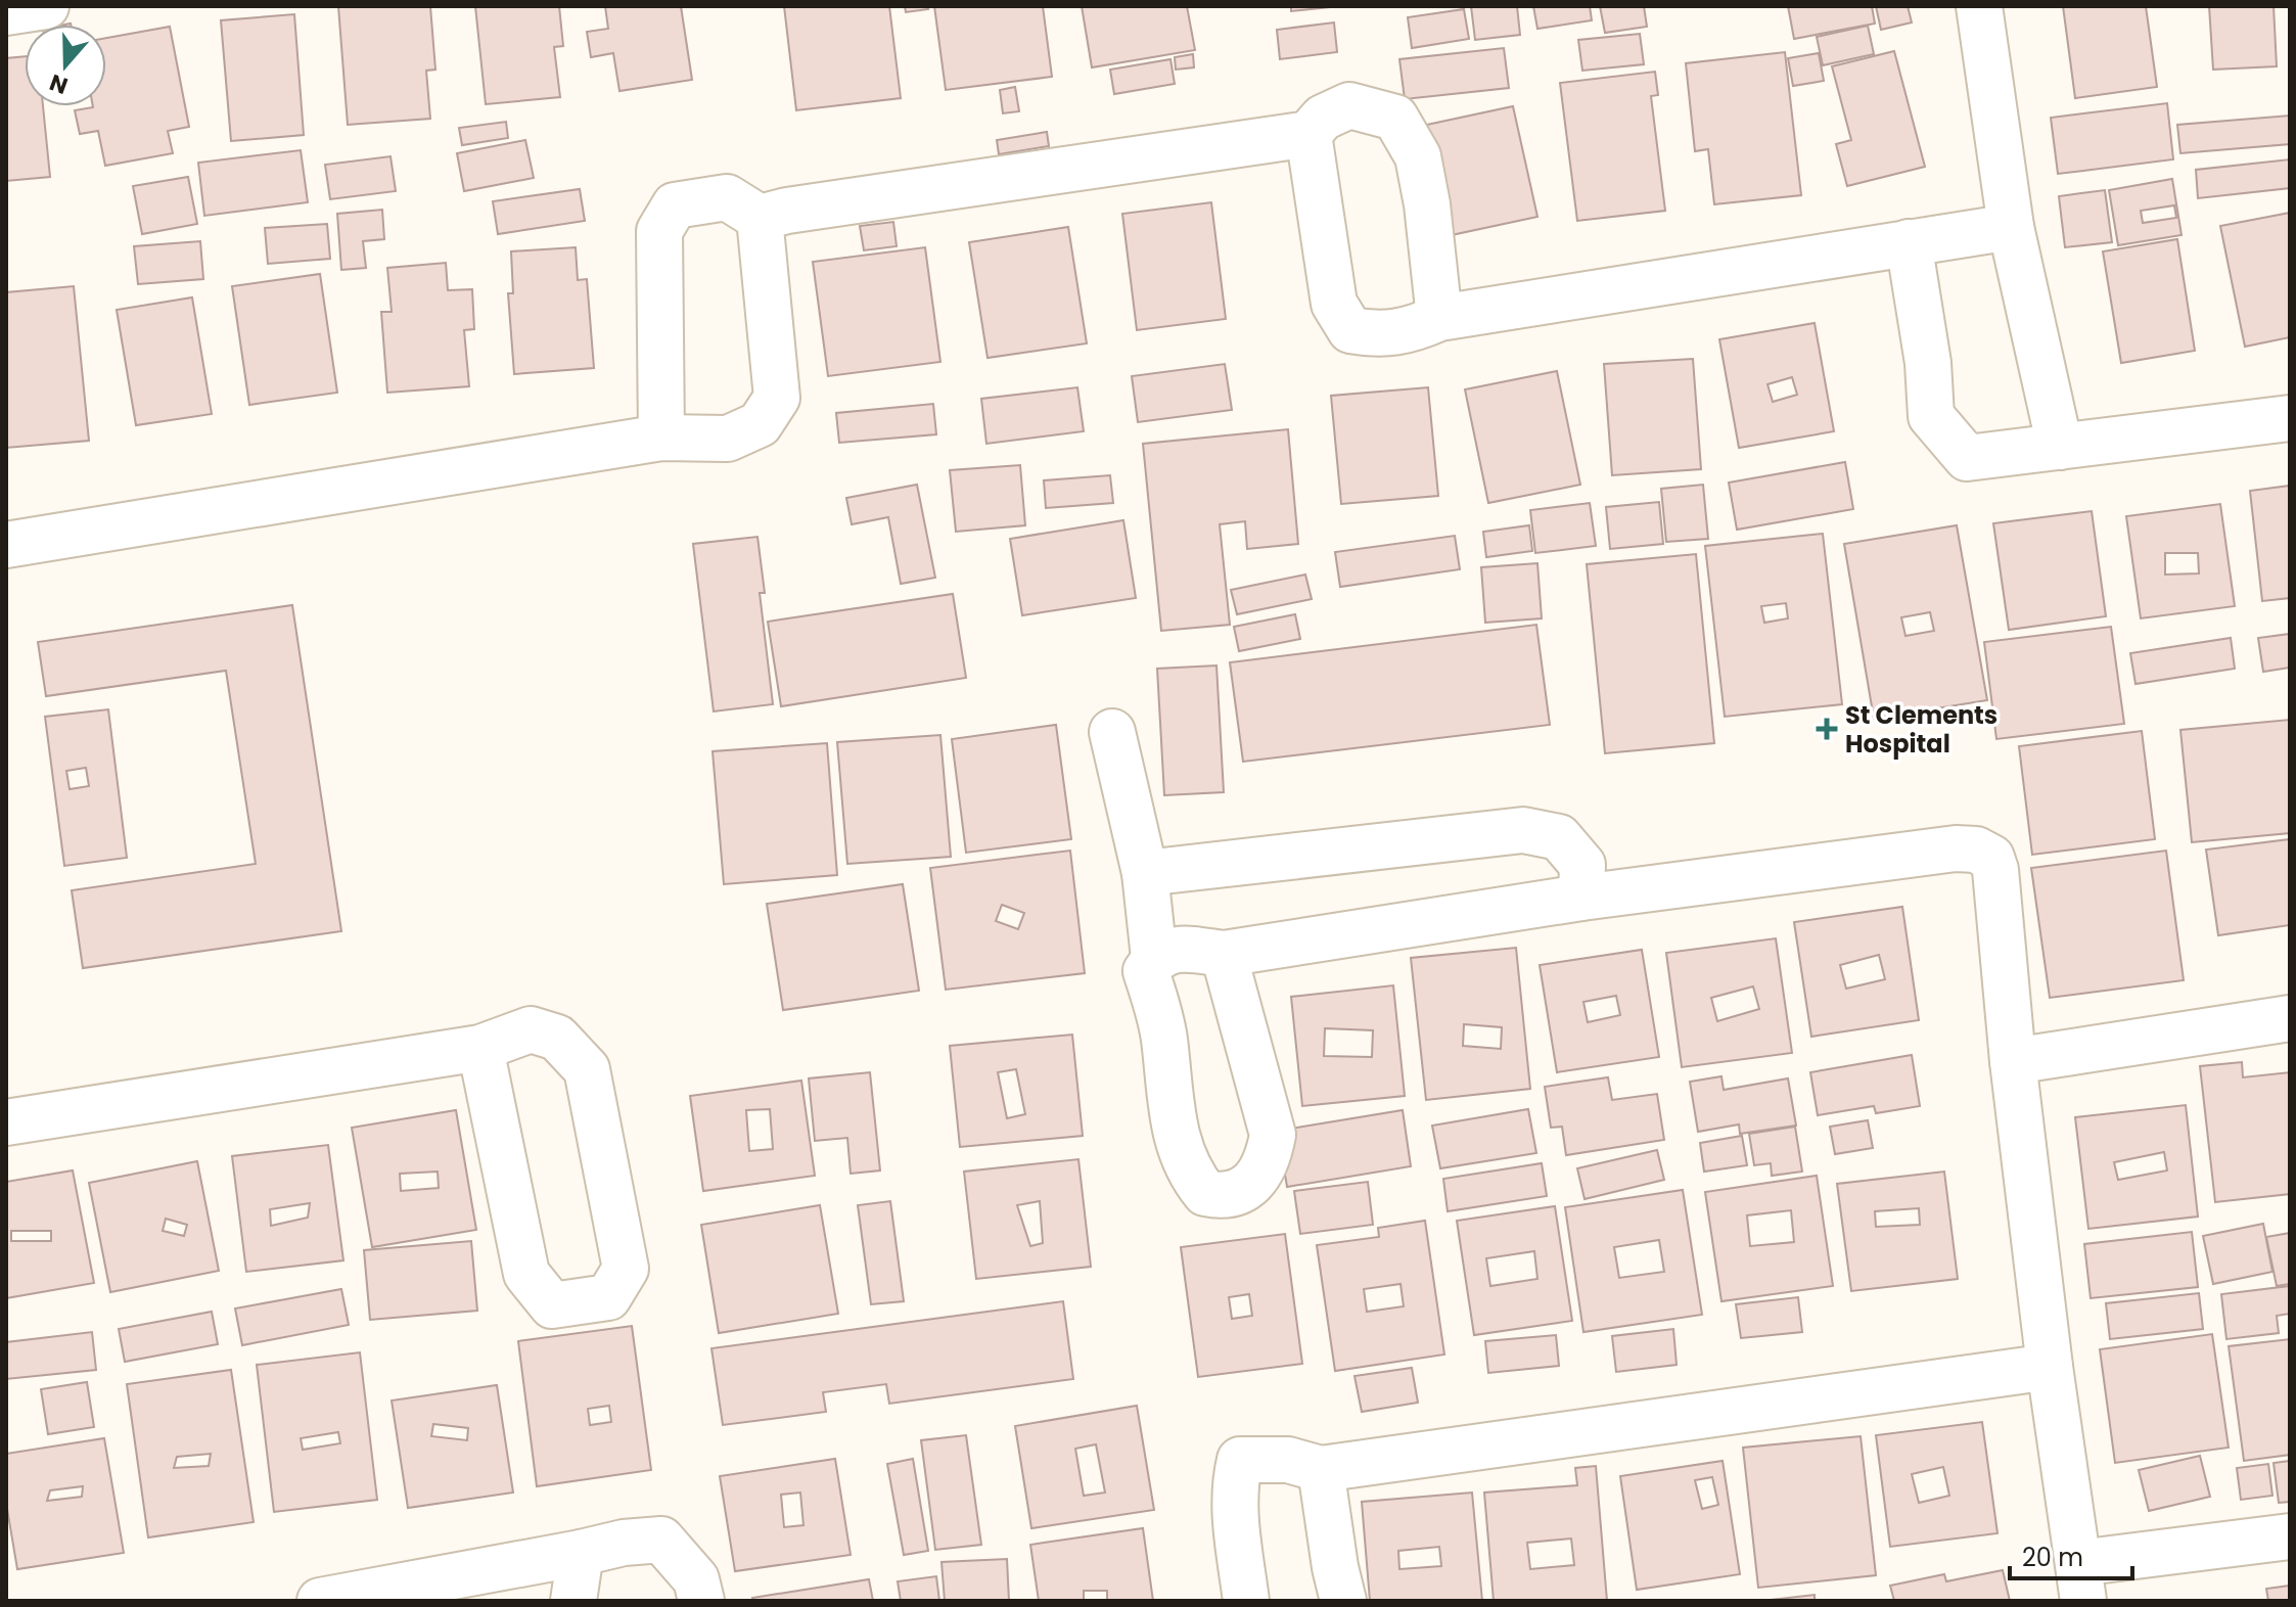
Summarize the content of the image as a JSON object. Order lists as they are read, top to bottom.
{
  "places": {
    "health": ["St Clements Hospital"]
  },
  "scale_bar": "20 m",
  "north": "bottom"
}
